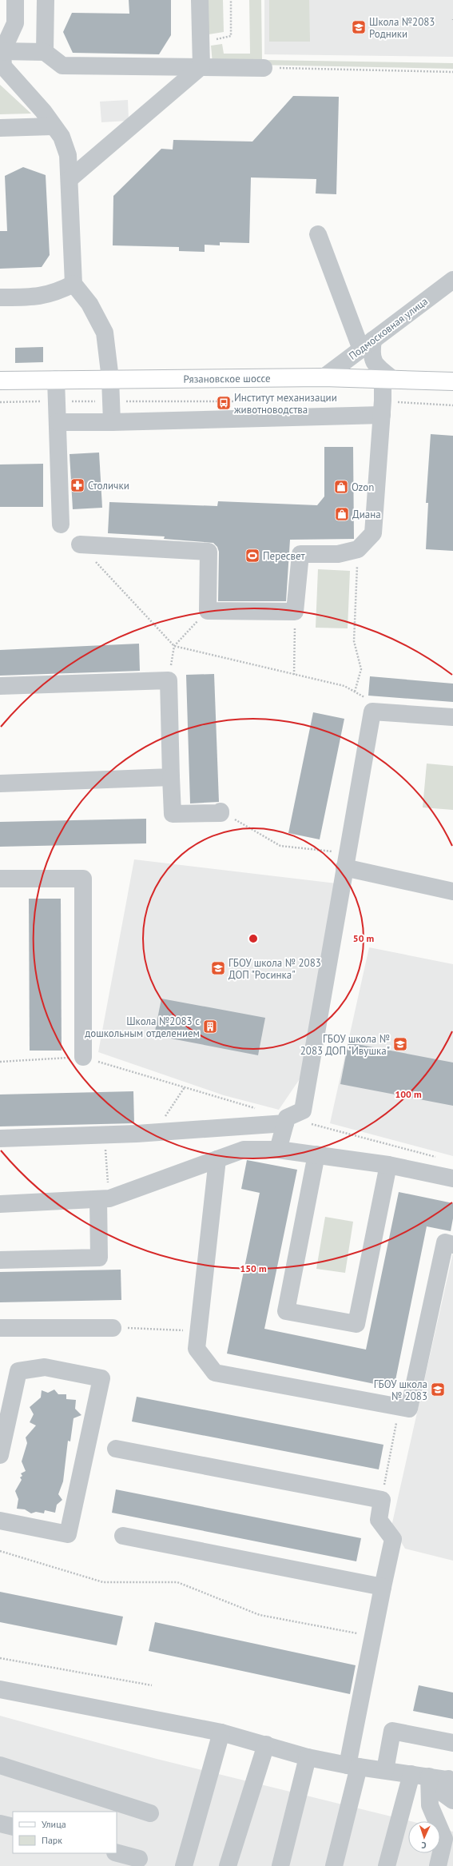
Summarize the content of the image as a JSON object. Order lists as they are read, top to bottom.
{
  "streets": {
    "main road": ["Рязановское шоссе"],
    "street": ["Подмосковная улица"]
  },
  "crossings": [
    ["Подмосковная улица", "Рязановское шоссе"]
  ],
  "places": {
    "school or university": [
      "Школа №2083 Родники",
      "ГБОУ школа № 2083 ДОП \"Росинка\"",
      "ГБОУ школа № 2083 ДОП \"Ивушка\"",
      "ГБОУ школа № 2083"
    ],
    "bus stop": ["Институт механизации животноводства"],
    "pharmacy": ["Столички"],
    "shop": ["Ozon", "Диана"],
    "sports": ["Пересвет"],
    "building": ["Школа №2083 с дошкольным отделением"]
  },
  "legend": ["Улица", "Парк"],
  "north": "bottom",
  "rings": ["50 m", "100 m", "150 m"]
}
